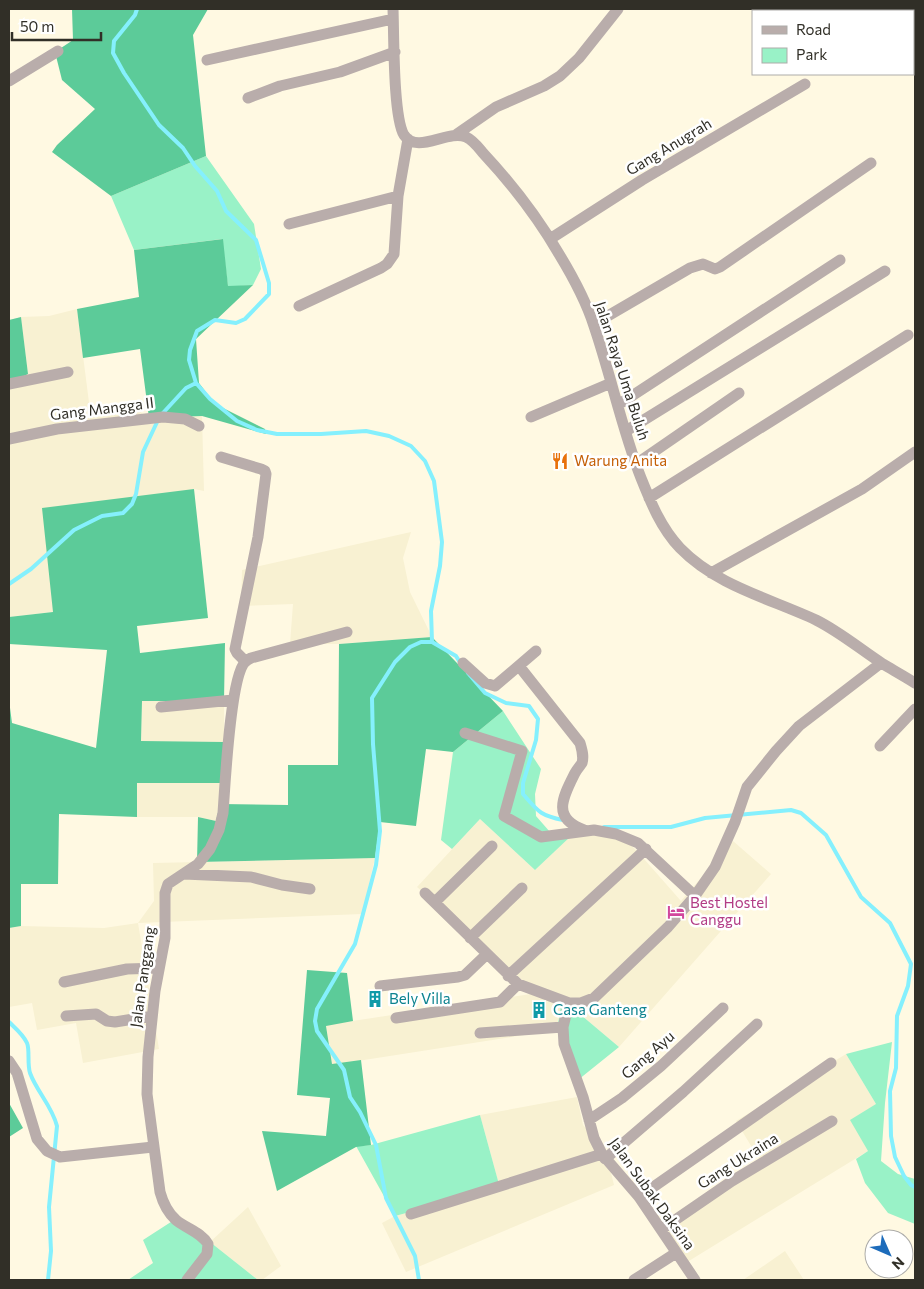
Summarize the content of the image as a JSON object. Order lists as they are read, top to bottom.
{
  "streets": {
    "street": [
      "Gang Anugrah",
      "Jalan Raya Uma Buluh",
      "Gang Mangga II",
      "Jalan Panggang",
      "Gang Ayu",
      "Gang Ukraina",
      "Jalan Subak Daksina"
    ]
  },
  "crossings": [
    ["Gang Anugrah", "Jalan Raya Uma Buluh"],
    ["Gang Ayu", "Jalan Subak Daksina"],
    ["Gang Ukraina", "Jalan Subak Daksina"]
  ],
  "places": {
    "restaurant": ["Warung Anita"],
    "hotel": ["Best Hostel Canggu"],
    "building": ["Bely Villa", "Casa Ganteng"]
  },
  "legend": ["Road", "Park"],
  "scale_bar": "50 m",
  "north": "bottom right"
}
